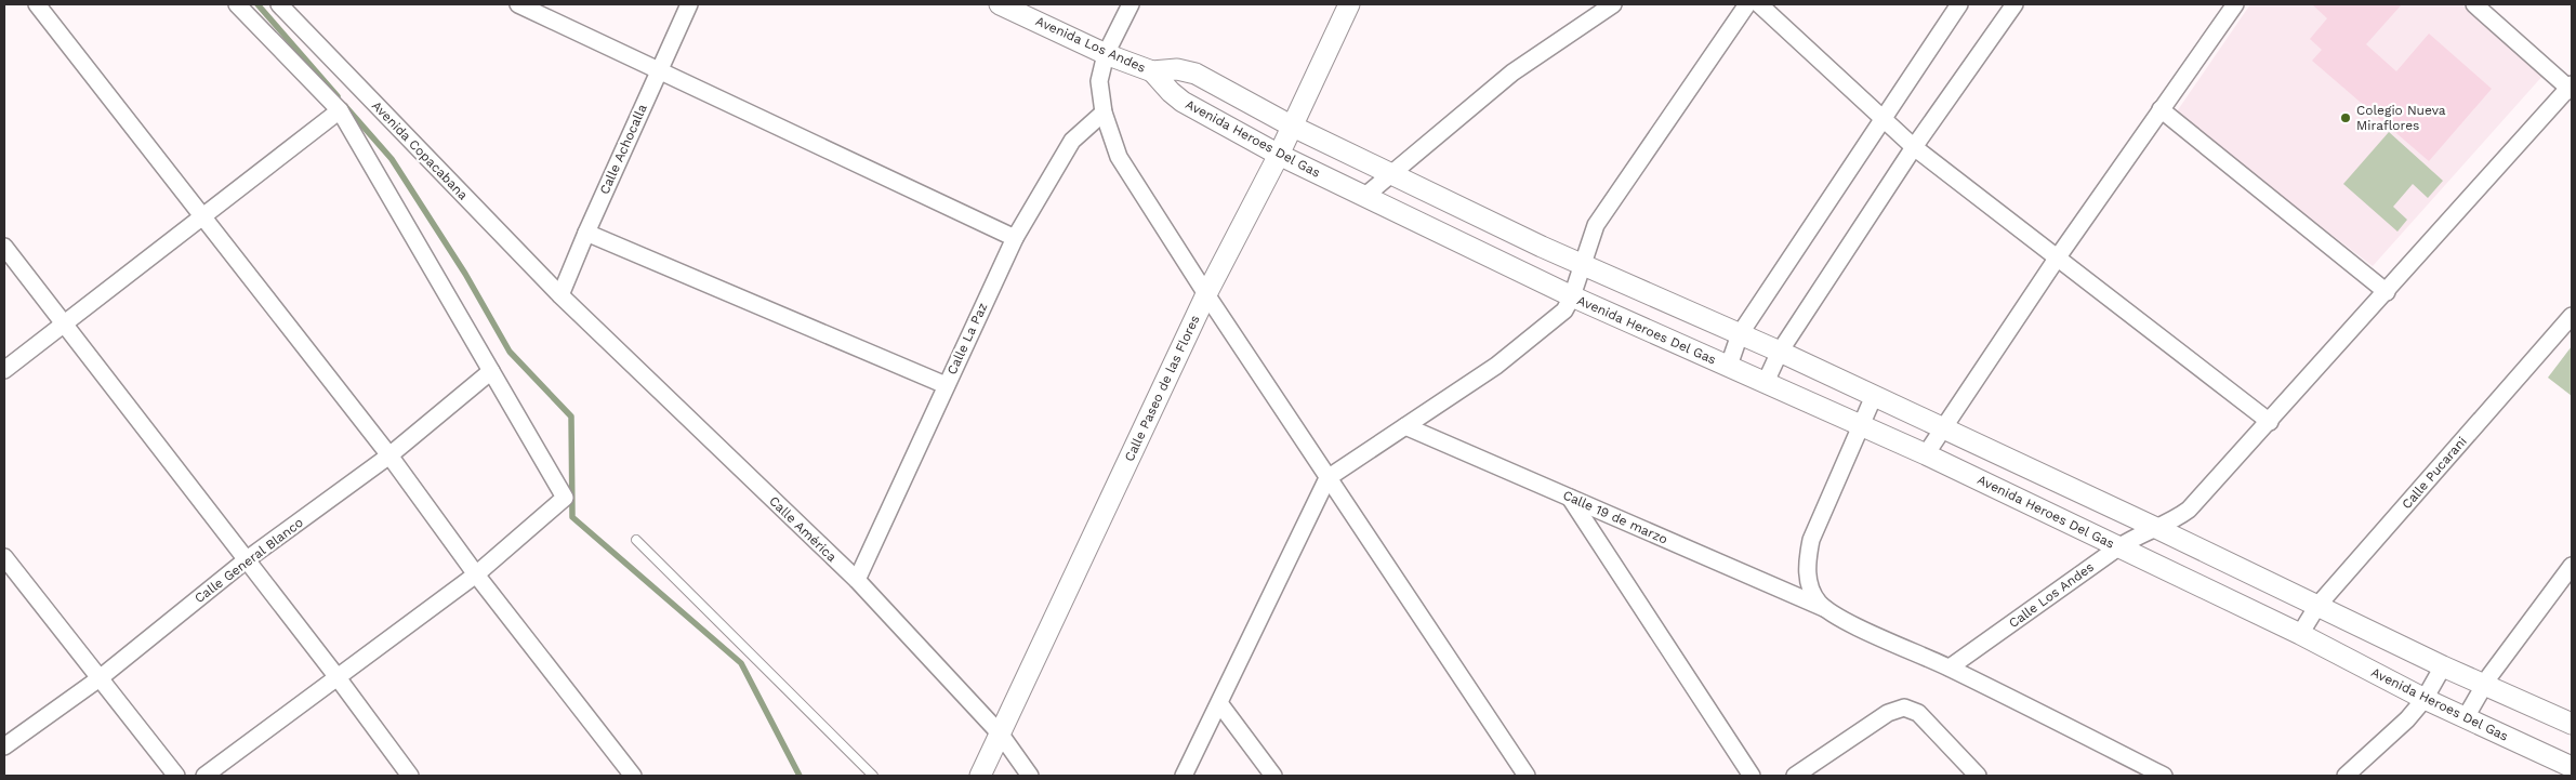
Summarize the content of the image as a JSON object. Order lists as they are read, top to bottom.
{
  "streets": {
    "street": [
      "Avenida Los Andes",
      "Avenida Heroes Del Gas",
      "Calle Achocalla",
      "Avenida Copacabana",
      "Calle La Paz",
      "Calle Paseo de las Flores",
      "Calle Pucarani",
      "Calle 19 de marzo",
      "Calle América",
      "Calle General Blanco",
      "Calle Los Andes"
    ]
  },
  "crossings": [
    ["Avenida Los Andes", "Avenida Heroes Del Gas"],
    ["Avenida Heroes Del Gas", "Calle Paseo de las Flores"],
    ["Avenida Heroes Del Gas", "Calle Pucarani"],
    ["Avenida Heroes Del Gas", "Calle Los Andes"],
    ["Calle Achocalla", "Avenida Copacabana"],
    ["Calle Achocalla", "Calle América"],
    ["Avenida Copacabana", "Calle América"],
    ["Calle La Paz", "Calle América"],
    ["Calle Paseo de las Flores", "Calle América"],
    ["Calle 19 de marzo", "Calle Los Andes"]
  ],
  "places": ["Colegio Nueva Miraflores"]
}
